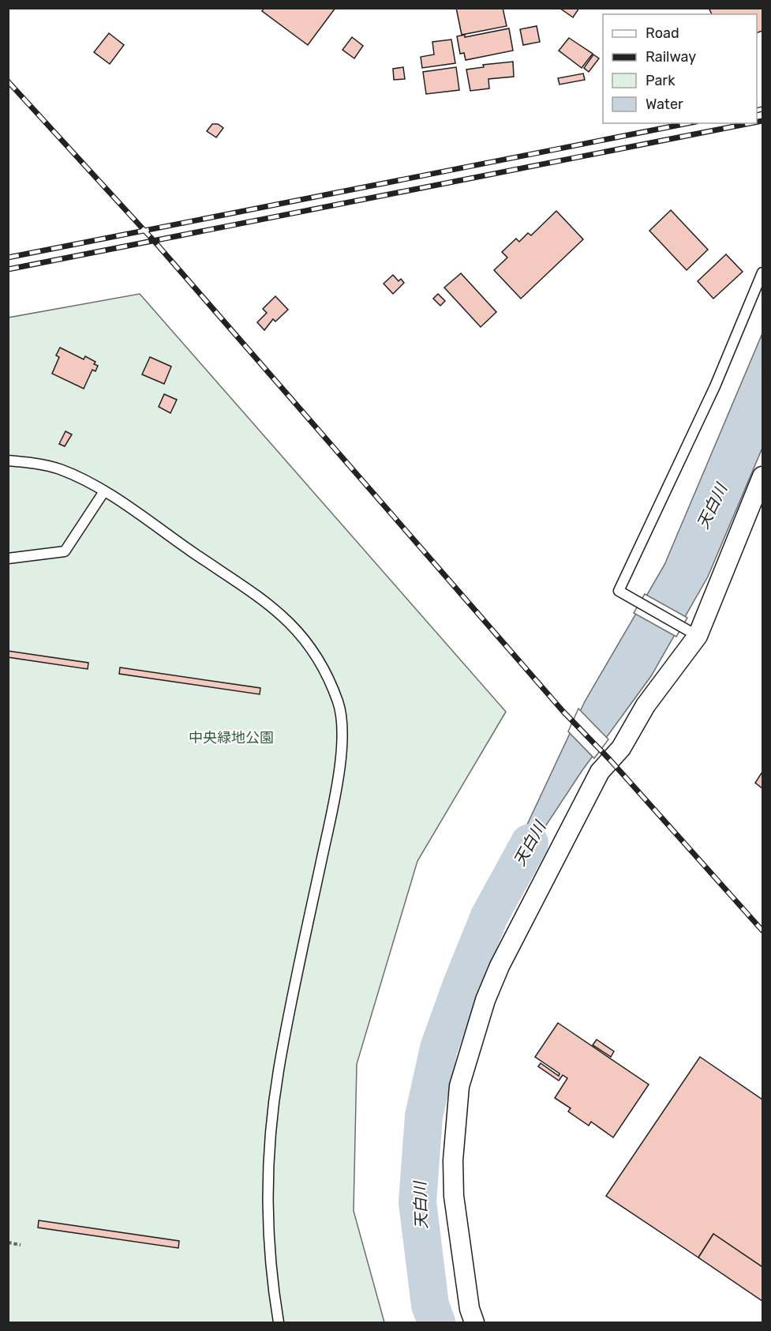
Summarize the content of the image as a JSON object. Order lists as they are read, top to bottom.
{
  "water": ["天白川"],
  "parks": ["中央緑地公園"],
  "legend": [
    "Road",
    "Railway",
    "Park",
    "Water"
  ]
}
